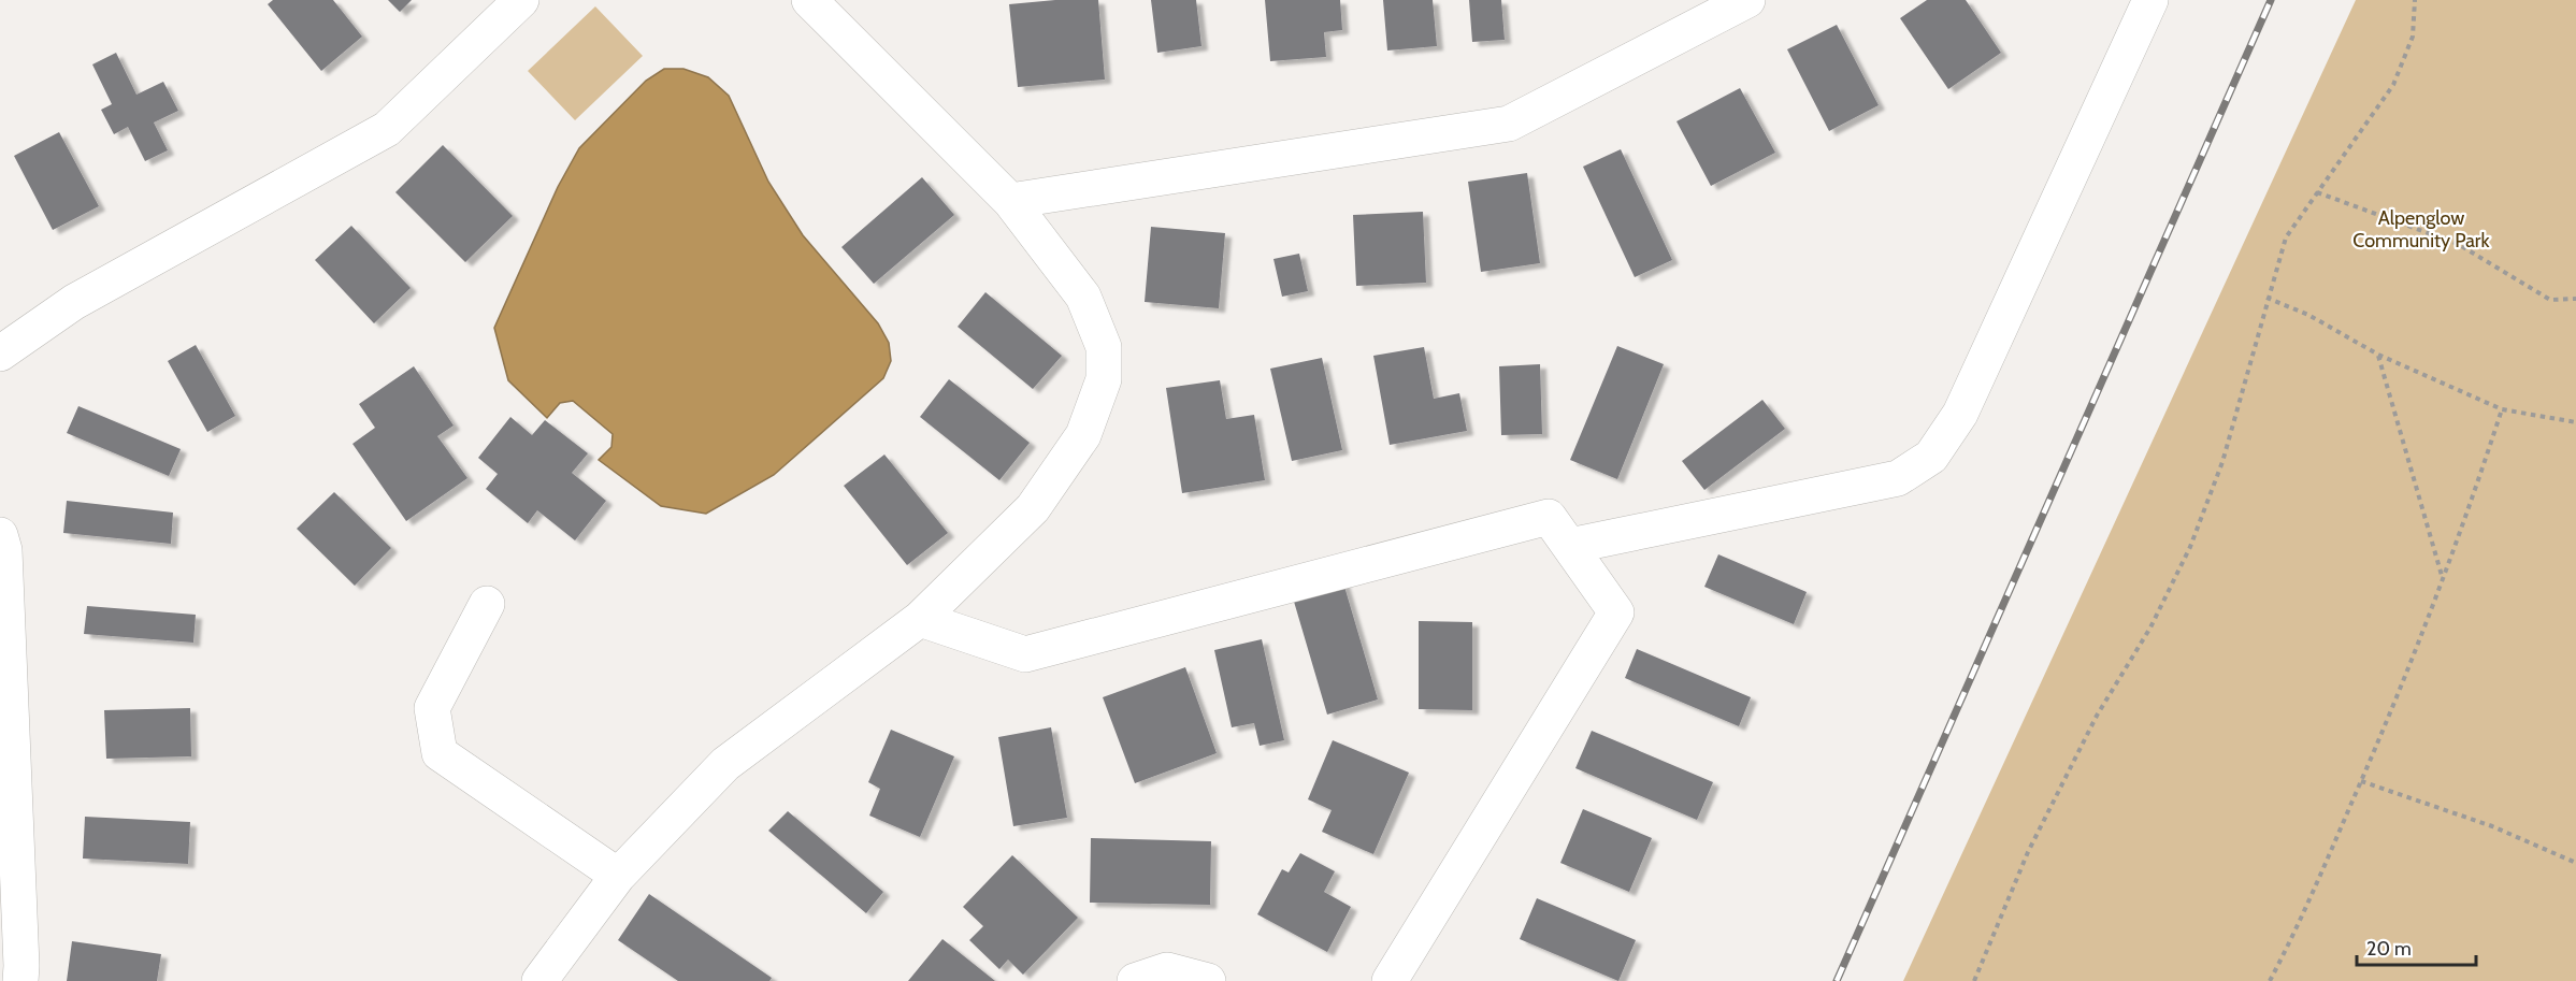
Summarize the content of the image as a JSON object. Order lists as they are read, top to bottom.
{
  "parks": ["Alpenglow Community Park"],
  "scale_bar": "20 m"
}
